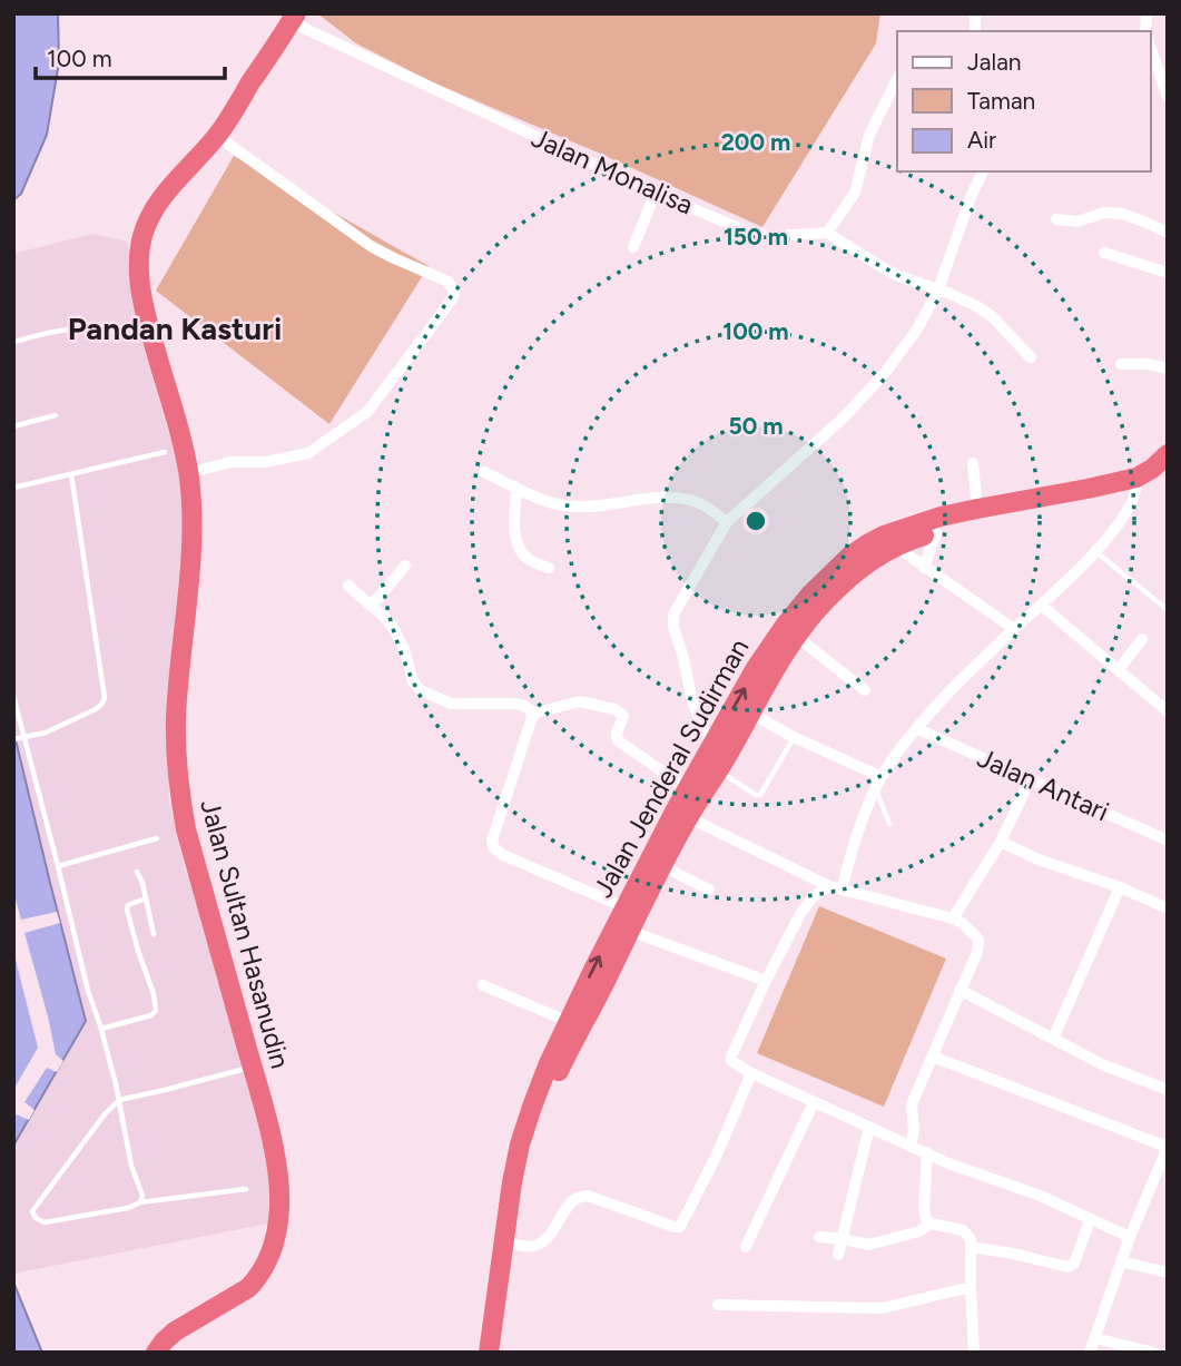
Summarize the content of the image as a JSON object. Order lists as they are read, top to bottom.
{
  "streets": {
    "highway": ["Jalan Jenderal Sudirman", "Jalan Sultan Hasanudin"],
    "street": ["Jalan Monalisa", "Jalan Antari"]
  },
  "crossings": [
    ["Jalan Monalisa", "Jalan Sultan Hasanudin"]
  ],
  "districts": ["Pandan Kasturi"],
  "legend": ["Jalan", "Taman", "Air"],
  "scale_bar": "100 m",
  "rings": [
    "200 m",
    "150 m",
    "100 m",
    "50 m"
  ]
}
